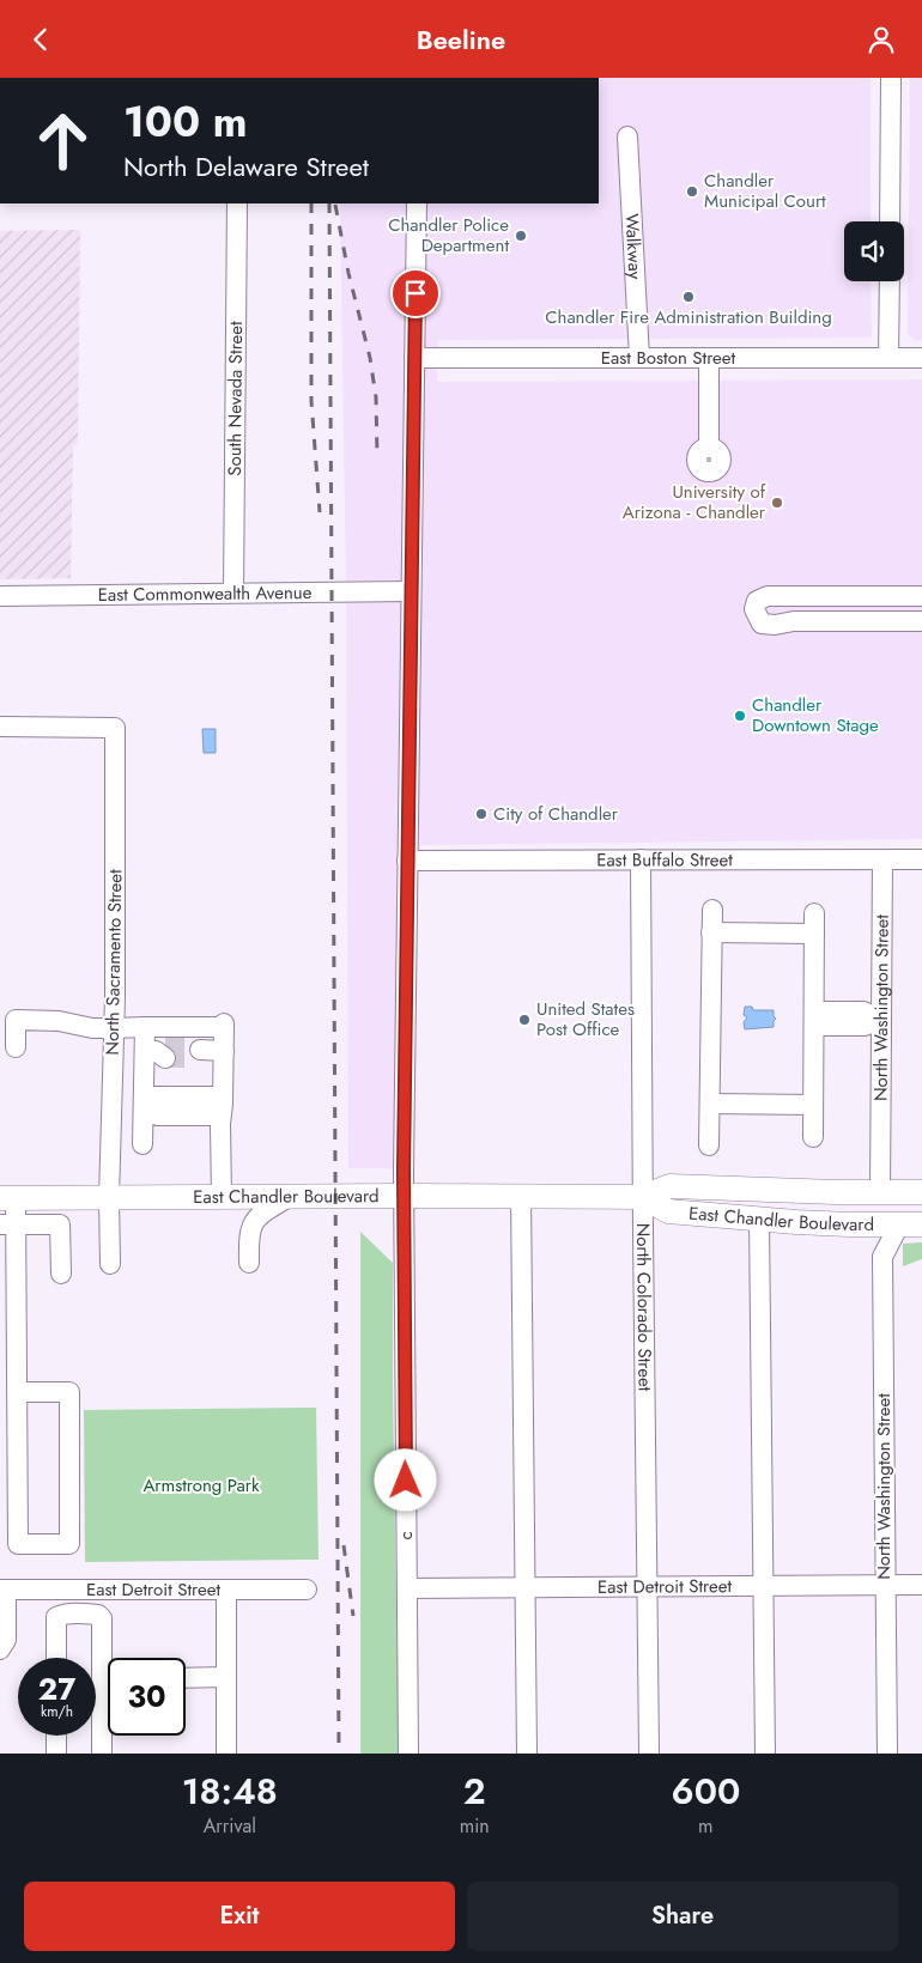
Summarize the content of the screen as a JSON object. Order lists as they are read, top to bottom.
{
  "streets": {
    "main road": ["East Chandler Boulevard"],
    "street": [
      "Walkway",
      "East Boston Street",
      "South Nevada Street",
      "East Commonwealth Avenue",
      "East Buffalo Street",
      "North Sacramento Street",
      "North Washington Street",
      "North Colorado Street",
      "c",
      "East Detroit Street"
    ]
  },
  "crossings": [
    ["Walkway", "East Boston Street"],
    ["East Boston Street", "c"],
    ["South Nevada Street", "East Commonwealth Avenue"],
    ["East Commonwealth Avenue", "c"],
    ["East Buffalo Street", "North Washington Street"],
    ["East Buffalo Street", "North Colorado Street"],
    ["East Buffalo Street", "c"],
    ["North Sacramento Street", "East Chandler Boulevard"],
    ["North Washington Street", "East Chandler Boulevard"],
    ["North Washington Street", "East Detroit Street"],
    ["East Chandler Boulevard", "North Colorado Street"],
    ["East Chandler Boulevard", "c"],
    ["North Colorado Street", "East Detroit Street"],
    ["c", "East Detroit Street"]
  ],
  "parks": ["Armstrong Park"],
  "places": [
    "Chandler Municipal Court",
    "Chandler Police Department",
    "Chandler Fire Administration Building",
    "University of Arizona - Chandler",
    "Chandler Downtown Stage",
    "City of Chandler",
    "United States Post Office"
  ],
  "page": {
    "header": "Beeline",
    "turn": ["100 m", "North Delaware Street"],
    "speed": "27 km/h",
    "limit": "30",
    "eta": [
      "18:48",
      "Arrival",
      "2",
      "min",
      "600",
      "m"
    ],
    "buttons": ["Exit", "Share"]
  }
}
